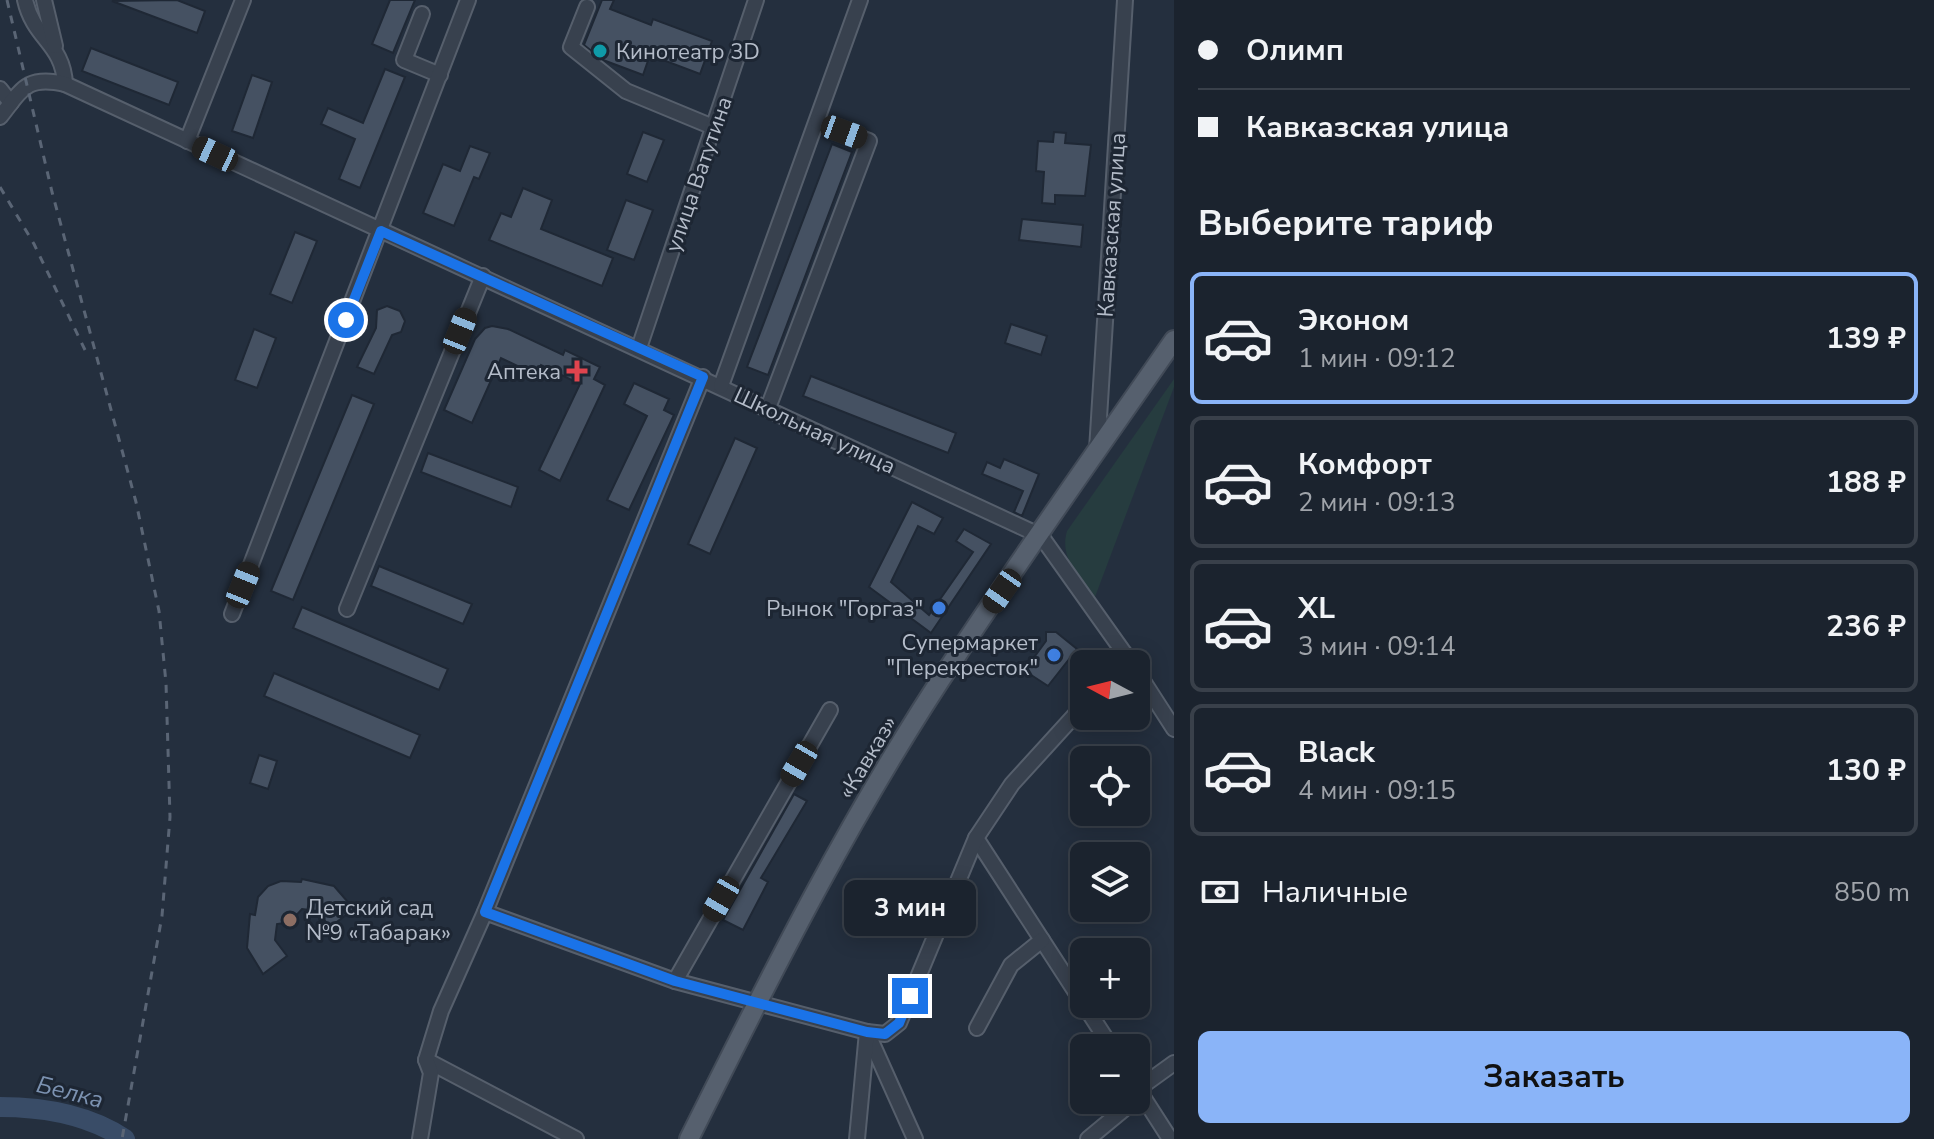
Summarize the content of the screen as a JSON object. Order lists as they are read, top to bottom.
{
  "streets": {
    "main road": ["«Кавказ»"],
    "street": ["улица Ватутина", "Кавказская улица", "Школьная улица"]
  },
  "crossings": [
    ["улица Ватутина", "Школьная улица"],
    ["Кавказская улица", "«Кавказ»"],
    ["Школьная улица", "«Кавказ»"]
  ],
  "water": ["Белка"],
  "places": {
    "other": [
      "Кинотеатр 3D",
      "Рынок \"Горгаз\"",
      "Супермаркет \"Перекресток\"",
      "Детский сад №9 «Табарак»"
    ],
    "health": ["Аптека"]
  },
  "north": "left",
  "page": {
    "banner": ["Олимп", "Кавказская улица"],
    "heading": "Выберите тариф",
    "list": [
      {
        "name": "Эконом",
        "note": "1 мин · 09:12",
        "value": "139 ₽"
      },
      {
        "name": "Комфорт",
        "note": "2 мин · 09:13",
        "value": "188 ₽"
      },
      {
        "name": "XL",
        "note": "3 мин · 09:14",
        "value": "236 ₽"
      },
      {
        "name": "Black",
        "note": "4 мин · 09:15",
        "value": "130 ₽"
      }
    ],
    "map_buttons": ["+", "−"],
    "pay": ["Наличные", "850 m"],
    "bubble": "3 мин",
    "buttons": "Заказать"
  }
}
